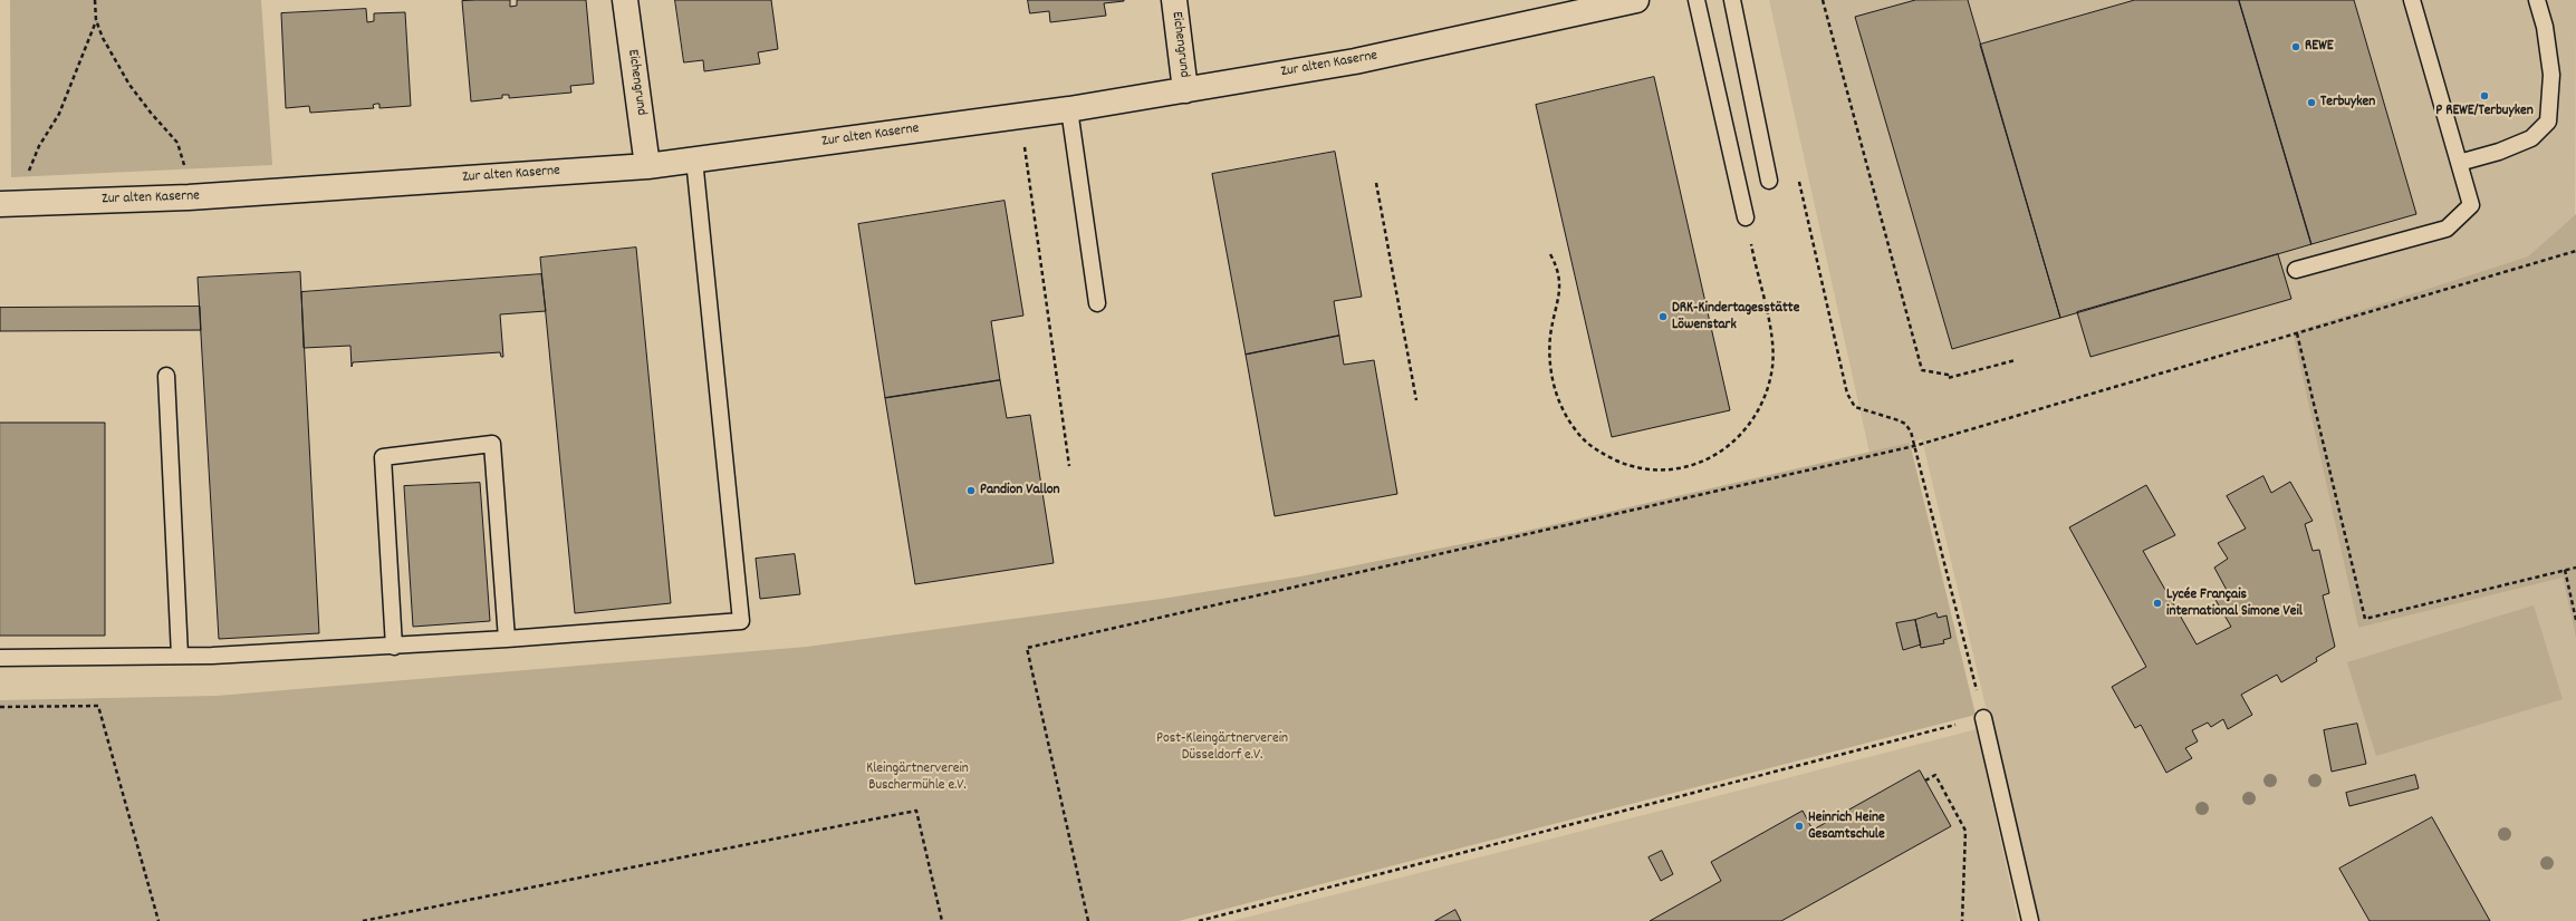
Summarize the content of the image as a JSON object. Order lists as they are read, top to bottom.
{
  "streets": {
    "street": ["Eichengrund", "Zur alten Kaserne"]
  },
  "crossings": [
    ["Eichengrund", "Zur alten Kaserne"]
  ],
  "parks": ["Post-Kleingärtnerverein Düsseldorf e.V.", "Kleingärtnerverein Buschermühle e.V."],
  "places": [
    "REWE",
    "P REWE/Terbuyken",
    "Terbuyken",
    "DRK-Kindertagesstätte Löwenstark",
    "Pandion Vallon",
    "Lycée Français international Simone Veil",
    "Heinrich Heine Gesamtschule"
  ]
}
